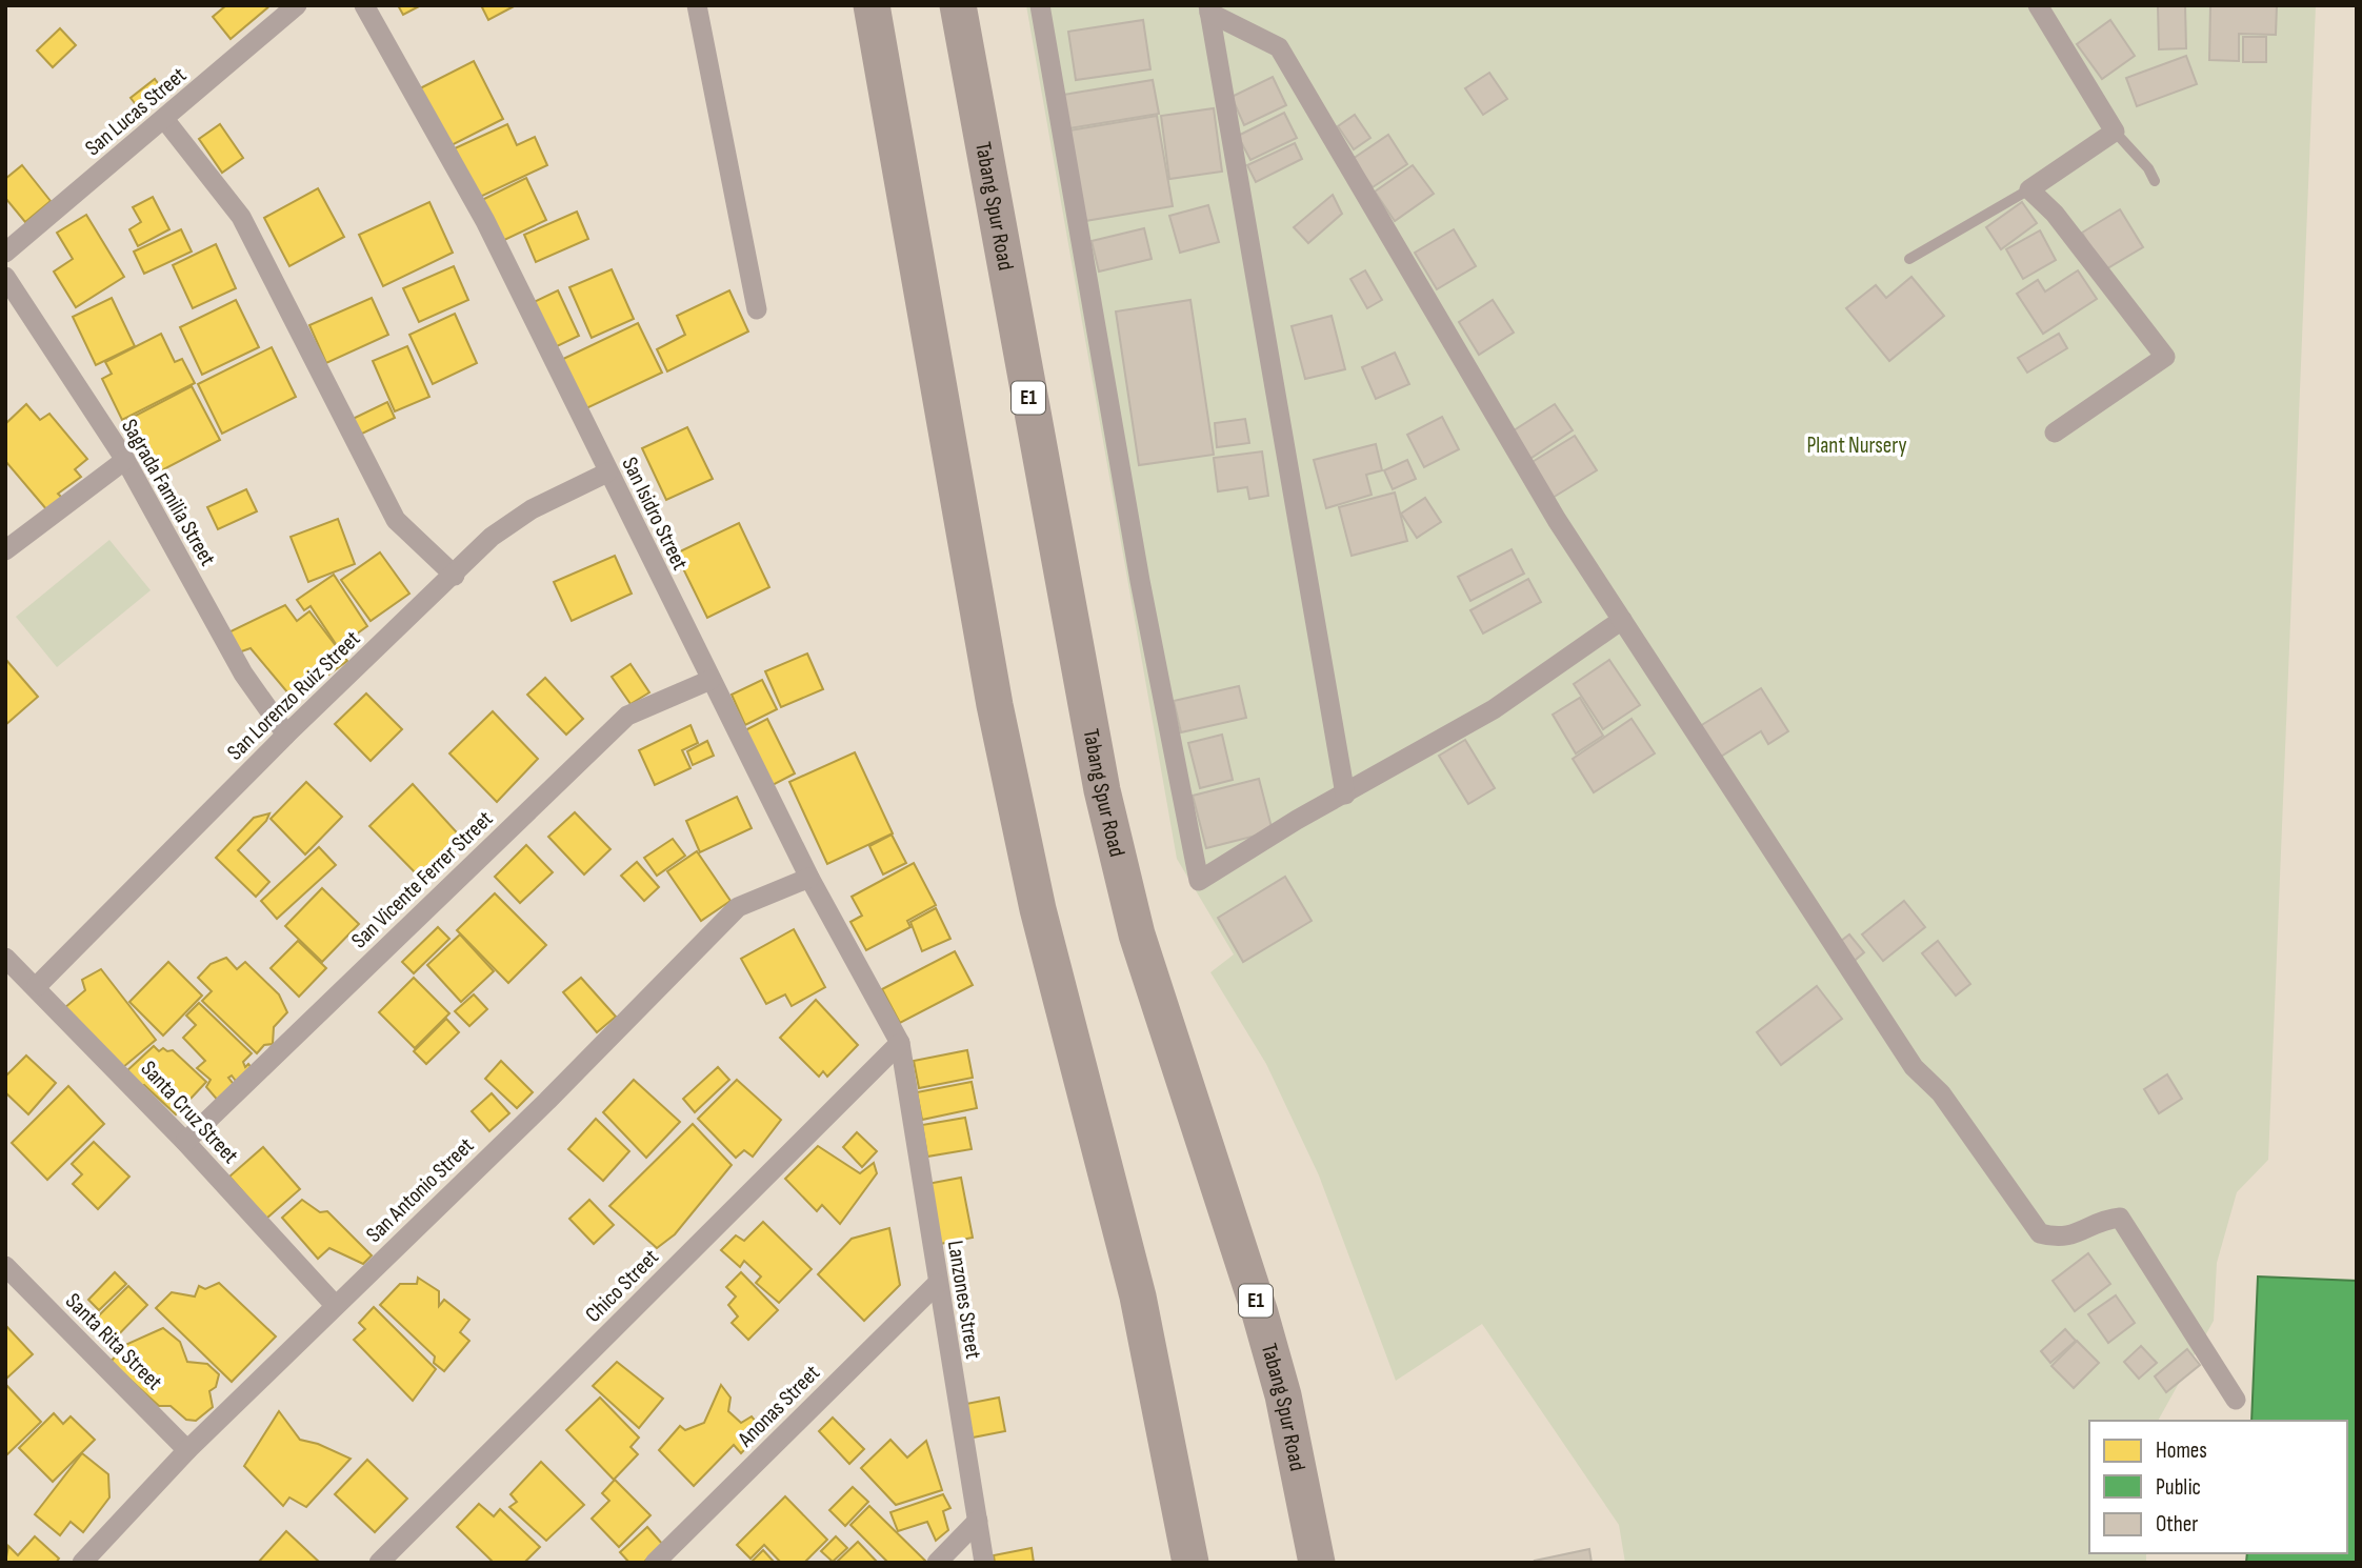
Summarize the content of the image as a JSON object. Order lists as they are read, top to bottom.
{
  "streets": {
    "highway": ["Tabang Spur Road", "E1"],
    "street": [
      "San Lucas Street",
      "Sagrada Familia Street",
      "San Isidro Street",
      "San Lorenzo Ruiz Street",
      "San Vicente Ferrer Street",
      "Santa Cruz Street",
      "San Antonio Street",
      "Chico Street",
      "Lanzones Street",
      "Santa Rita Street",
      "Anonas Street"
    ]
  },
  "crossings": [
    ["Sagrada Familia Street", "San Lorenzo Ruiz Street"],
    ["San Isidro Street", "San Lorenzo Ruiz Street"],
    ["San Isidro Street", "San Vicente Ferrer Street"],
    ["San Isidro Street", "San Antonio Street"],
    ["San Isidro Street", "Chico Street"],
    ["San Isidro Street", "Lanzones Street"],
    ["San Lorenzo Ruiz Street", "Santa Cruz Street"],
    ["San Vicente Ferrer Street", "Santa Cruz Street"],
    ["Santa Cruz Street", "San Antonio Street"],
    ["San Antonio Street", "Santa Rita Street"],
    ["Chico Street", "Lanzones Street"],
    ["Lanzones Street", "Anonas Street"]
  ],
  "parks": ["Plant Nursery"],
  "legend": ["Homes", "Public", "Other"]
}
